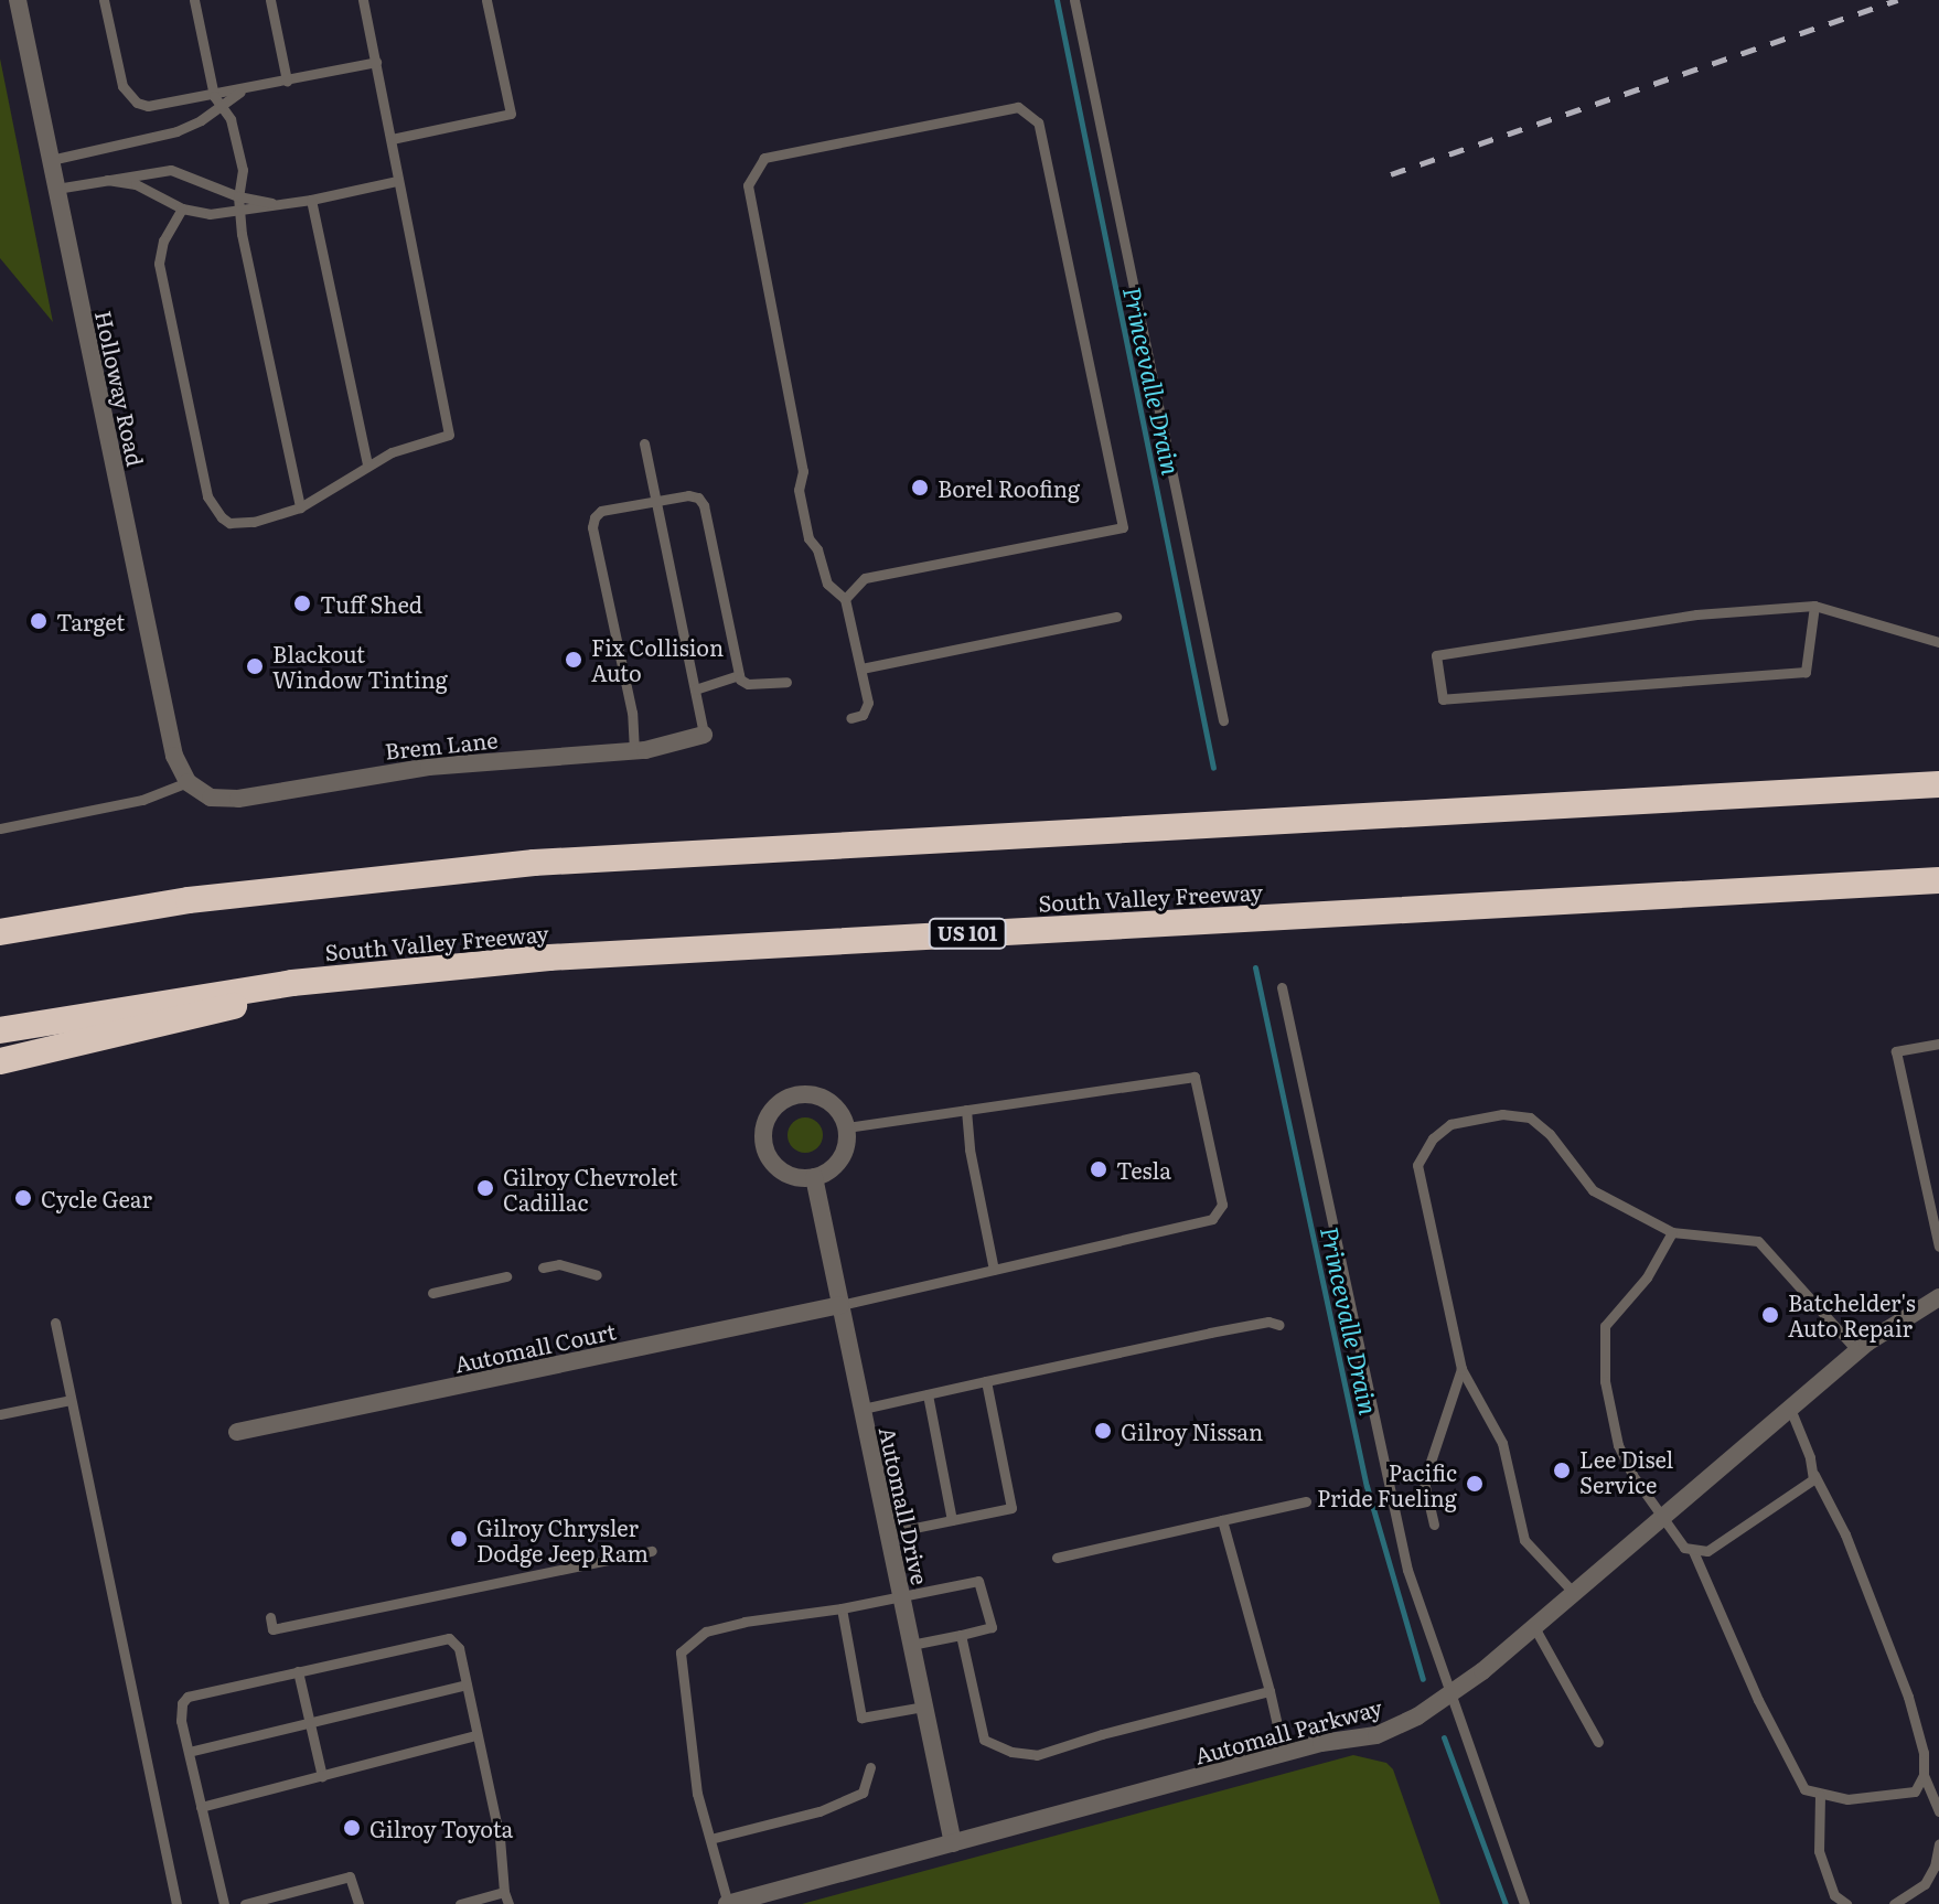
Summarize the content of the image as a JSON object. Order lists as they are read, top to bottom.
{
  "streets": {
    "highway": ["South Valley Freeway", "US 101"],
    "street": [
      "Holloway Road",
      "Brem Lane",
      "Automall Court",
      "Automall Drive",
      "Automall Parkway"
    ]
  },
  "crossings": [
    ["Holloway Road", "Brem Lane"],
    ["Automall Court", "Automall Drive"],
    ["Automall Drive", "Automall Parkway"]
  ],
  "water": ["Princevalle Drain"],
  "places": [
    "Borel Roofing",
    "Tuff Shed",
    "Target",
    "Fix Collision Auto",
    "Blackout Window Tinting",
    "Tesla",
    "Gilroy Chevrolet Cadillac",
    "Cycle Gear",
    "Batchelder's Auto Repair",
    "Gilroy Nissan",
    "Lee Disel Service",
    "Pacific Pride Fueling",
    "Gilroy Chrysler Dodge Jeep Ram",
    "Gilroy Toyota"
  ]
}
